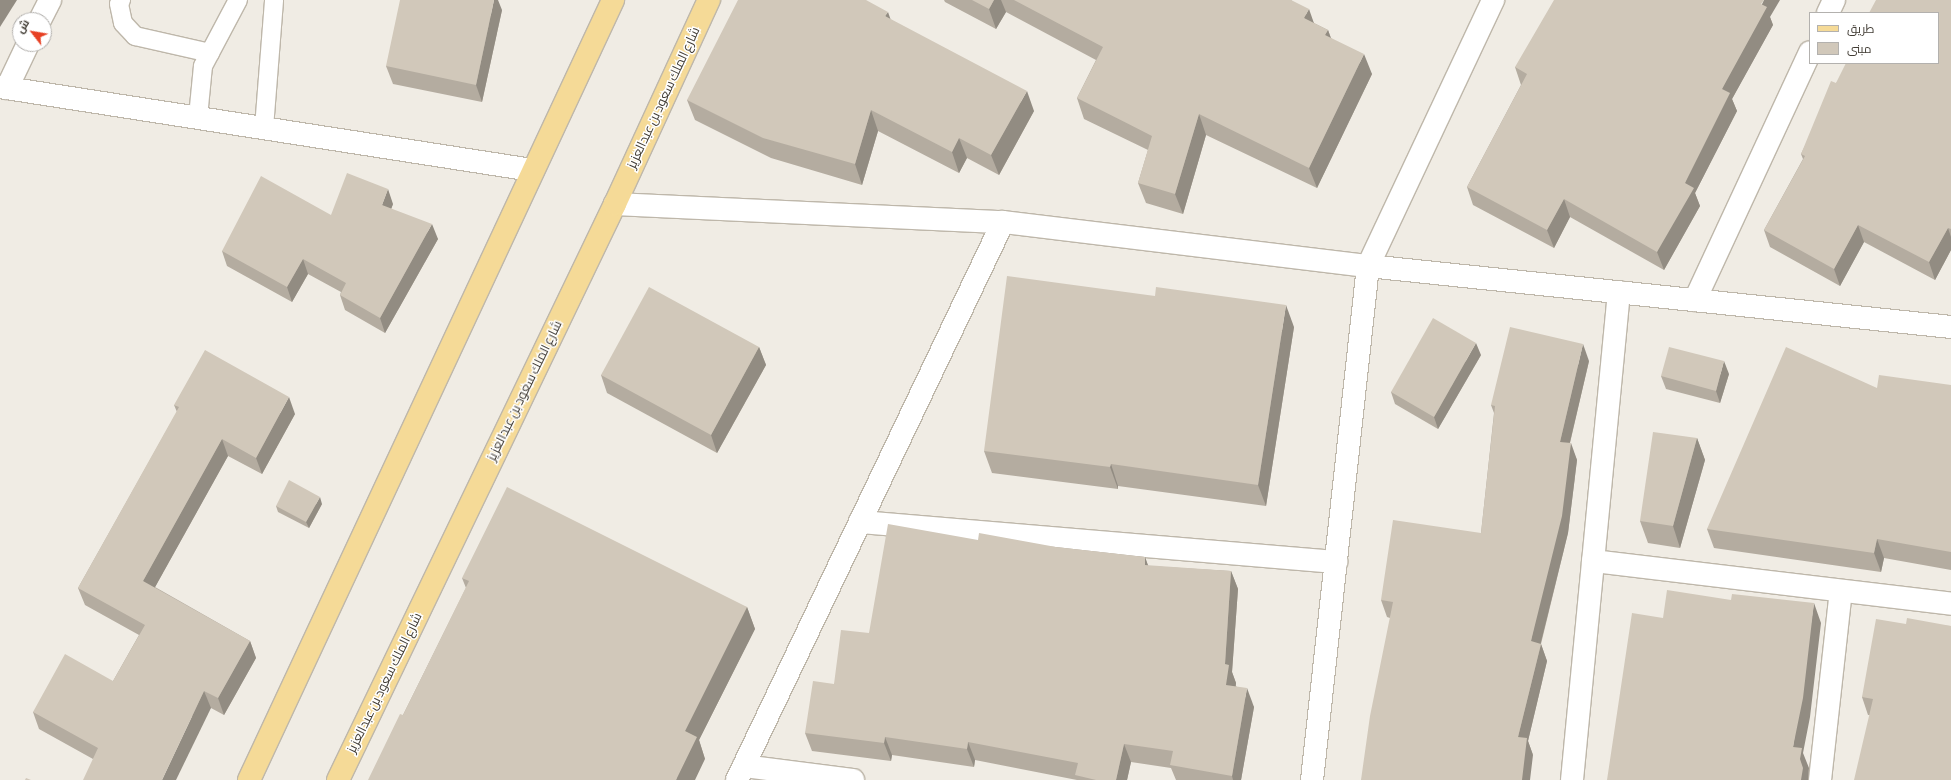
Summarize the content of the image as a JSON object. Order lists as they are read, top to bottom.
{
  "streets": {
    "main road": ["شارع الملك سعود بن عبدالعزيز"]
  },
  "legend": ["طريق", "مبنى"],
  "north": "top left"
}
